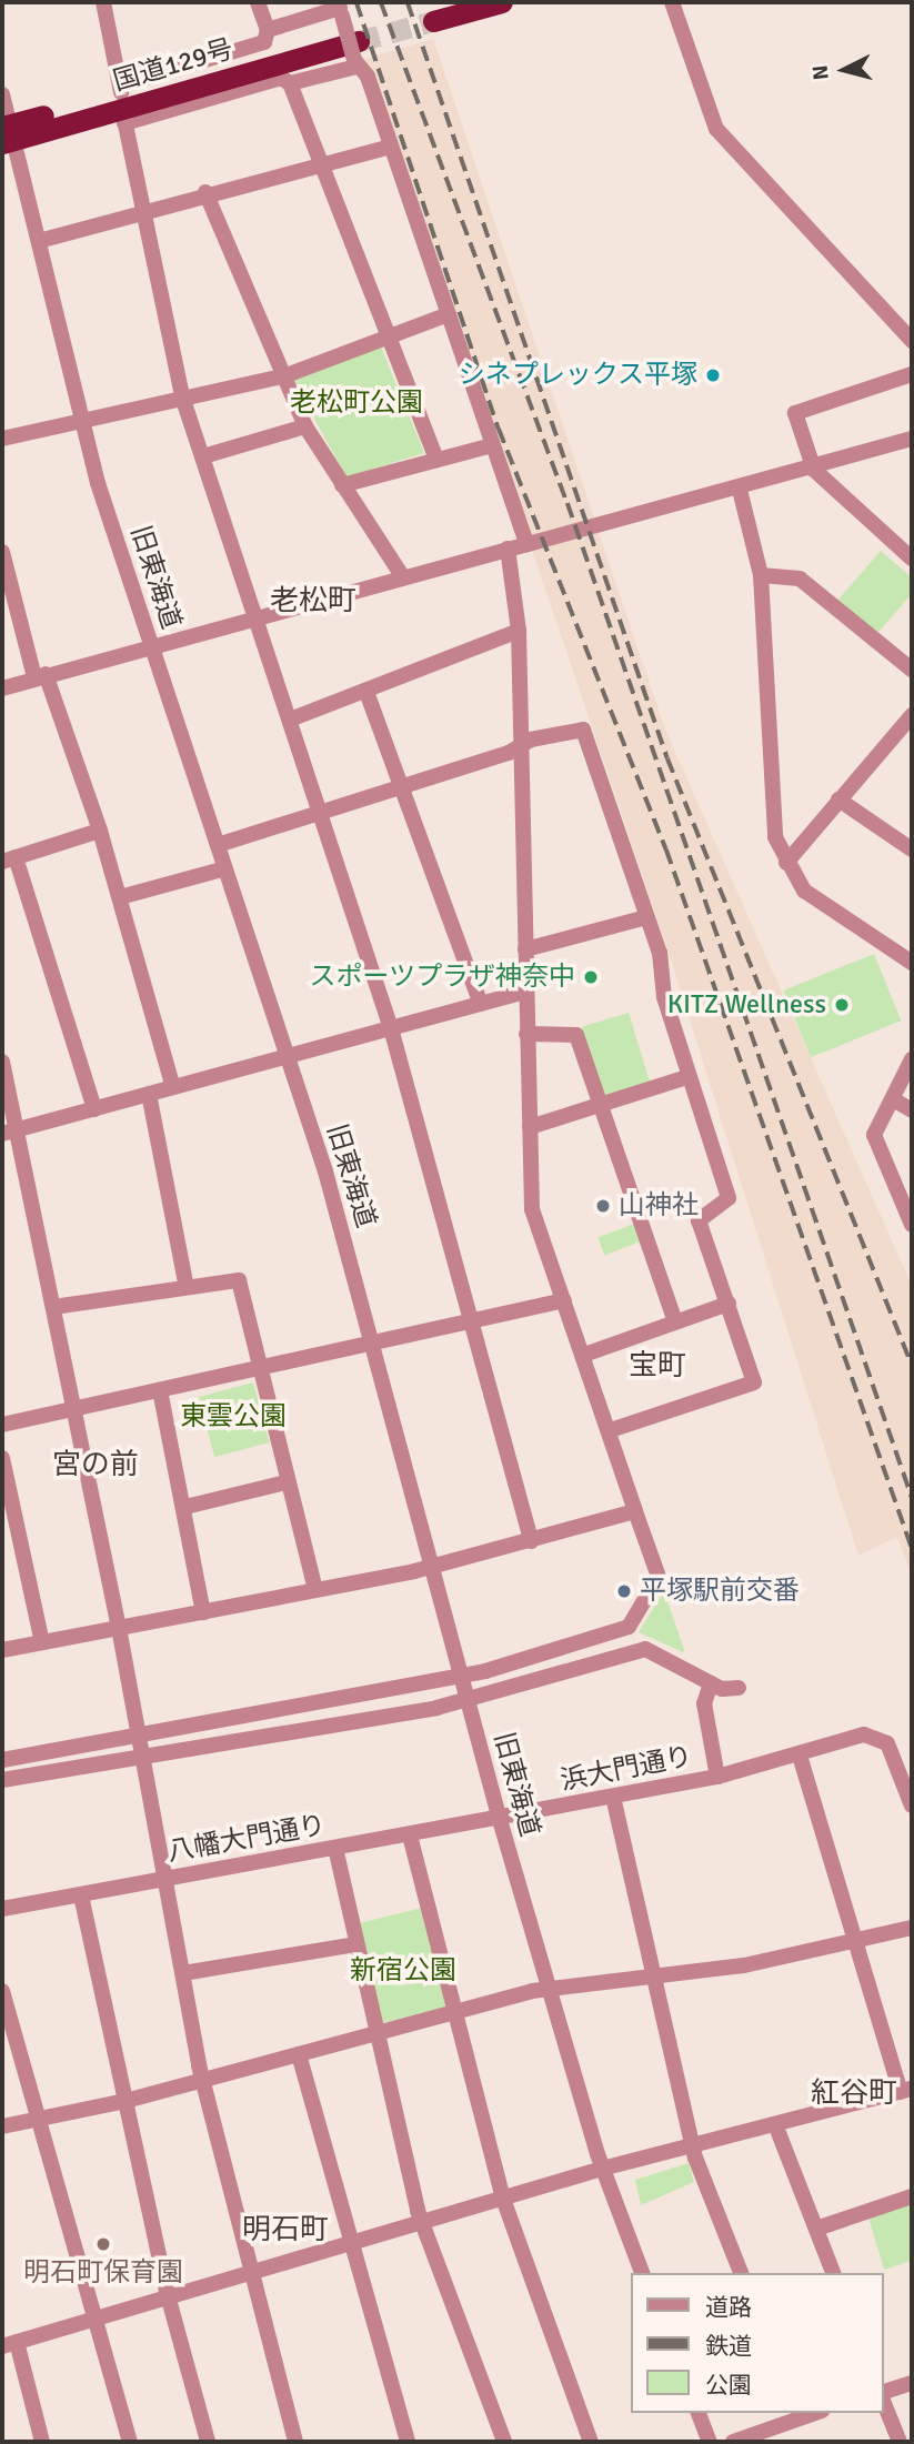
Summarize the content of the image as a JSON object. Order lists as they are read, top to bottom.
{
  "streets": {
    "highway": ["国道129号"],
    "street": ["旧東海道", "浜大門通り", "八幡大門通り"]
  },
  "crossings": [
    ["国道129号", "旧東海道"],
    ["旧東海道", "浜大門通り"],
    ["旧東海道", "八幡大門通り"],
    ["浜大門通り", "八幡大門通り"]
  ],
  "districts": [
    "老松町",
    "宝町",
    "宮の前",
    "紅谷町",
    "明石町"
  ],
  "parks": ["老松町公園", "東雲公園", "新宿公園"],
  "places": [
    "シネプレックス平塚",
    "スポーツプラザ神奈中",
    "KITZ Wellness",
    "山神社",
    "平塚駅前交番",
    "明石町保育園"
  ],
  "legend": ["道路", "鉄道", "公園"],
  "north": "left"
}
